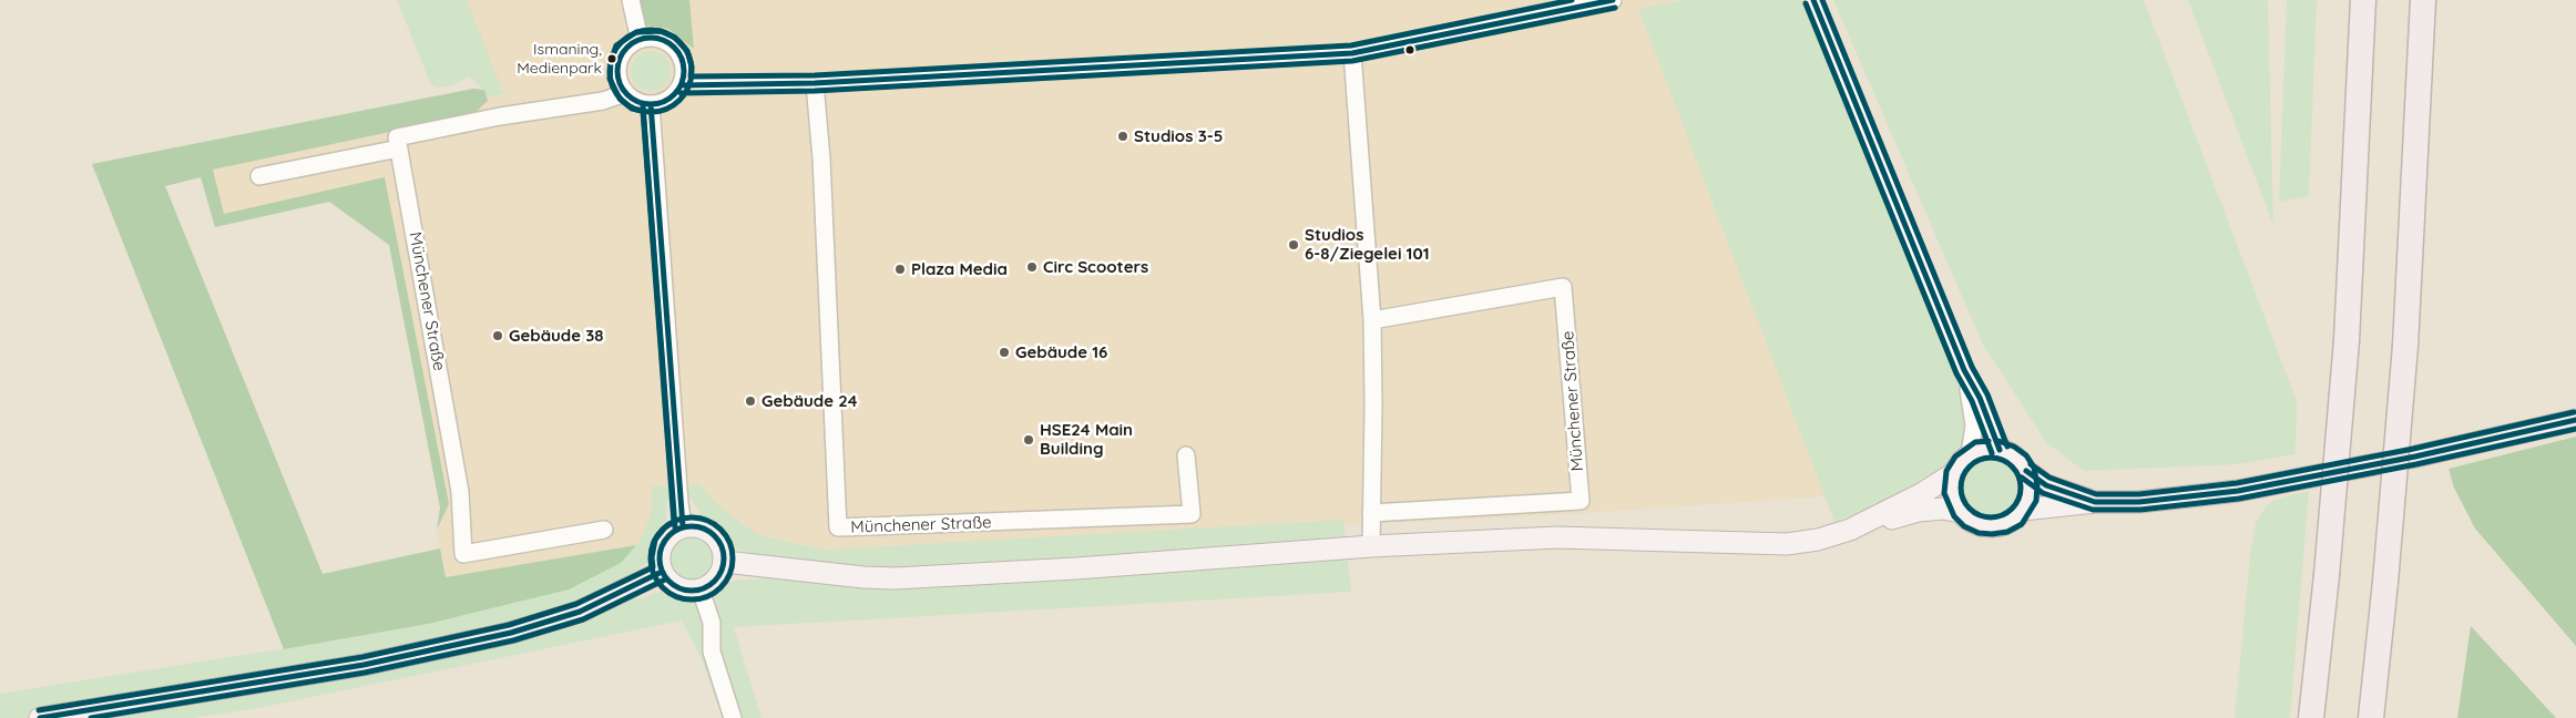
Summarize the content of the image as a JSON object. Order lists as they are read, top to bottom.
{
  "streets": {
    "street": ["Münchener Straße"]
  },
  "places": [
    "Ismaning, Medienpark",
    "Studios 3-5",
    "Studios 6-8/Ziegelei 101",
    "Circ Scooters",
    "Plaza Media",
    "Gebäude 38",
    "Gebäude 16",
    "Gebäude 24",
    "HSE24 Main Building"
  ]
}
